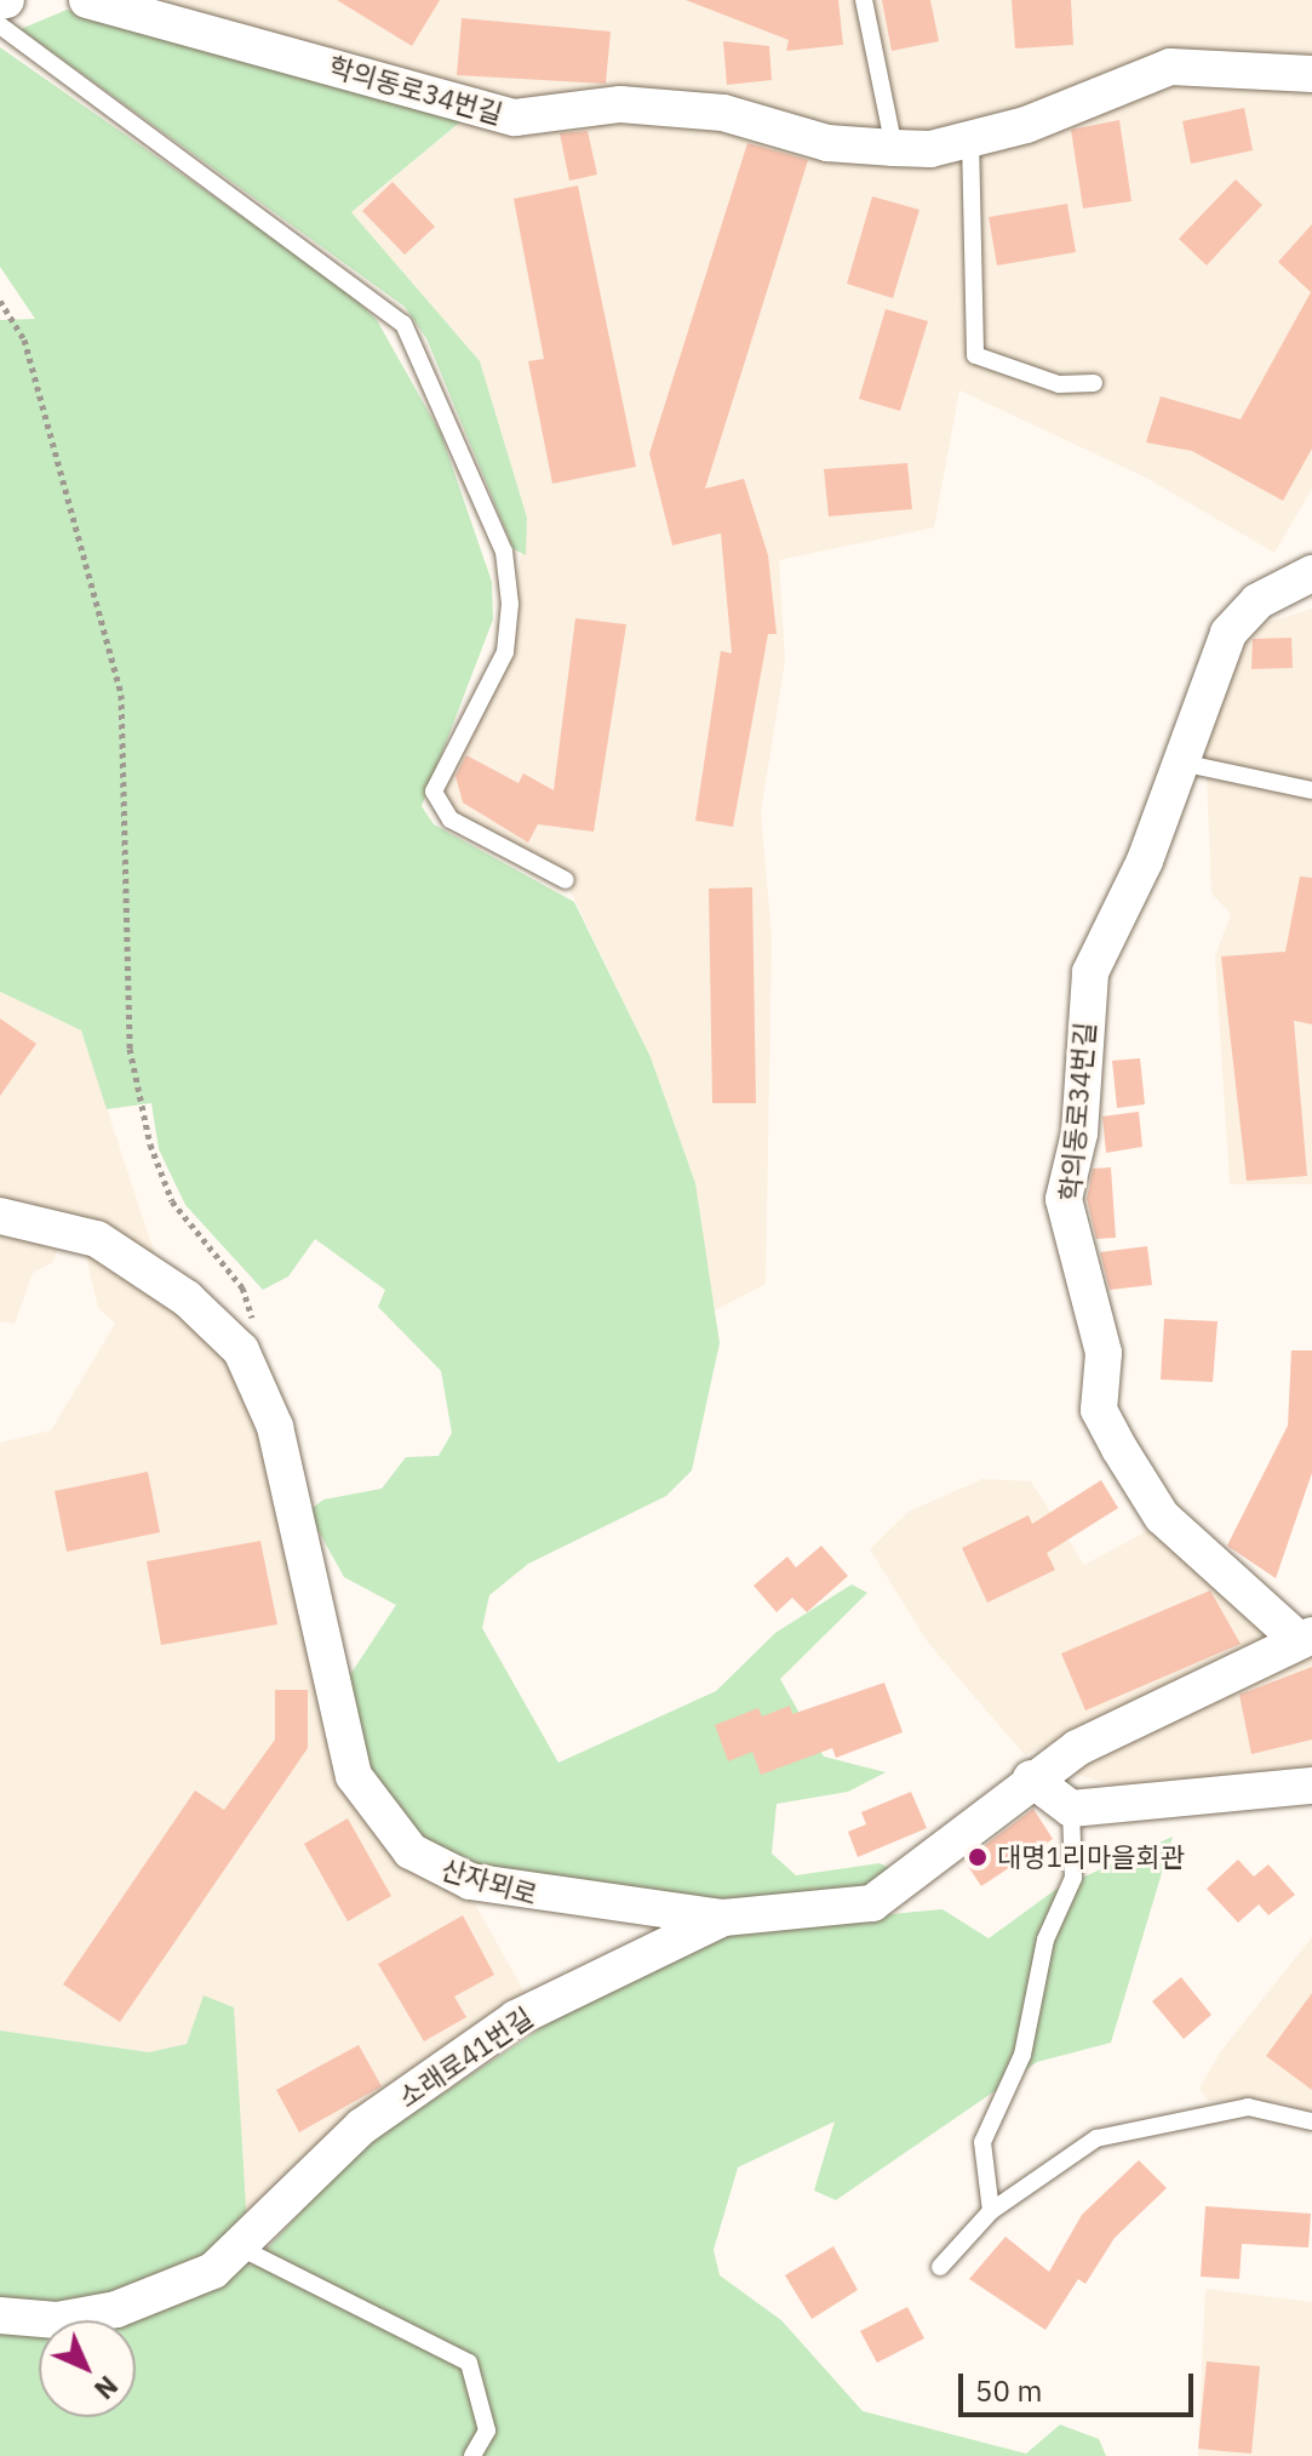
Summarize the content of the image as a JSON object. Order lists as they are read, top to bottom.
{
  "streets": {
    "street": ["학의동로34번길", "산자뫼로", "소래로41번길"]
  },
  "crossings": [
    ["학의동로34번길", "산자뫼로"],
    ["산자뫼로", "소래로41번길"]
  ],
  "places": ["대명1리마을회관"],
  "scale_bar": "50 m",
  "north": "bottom right"
}
